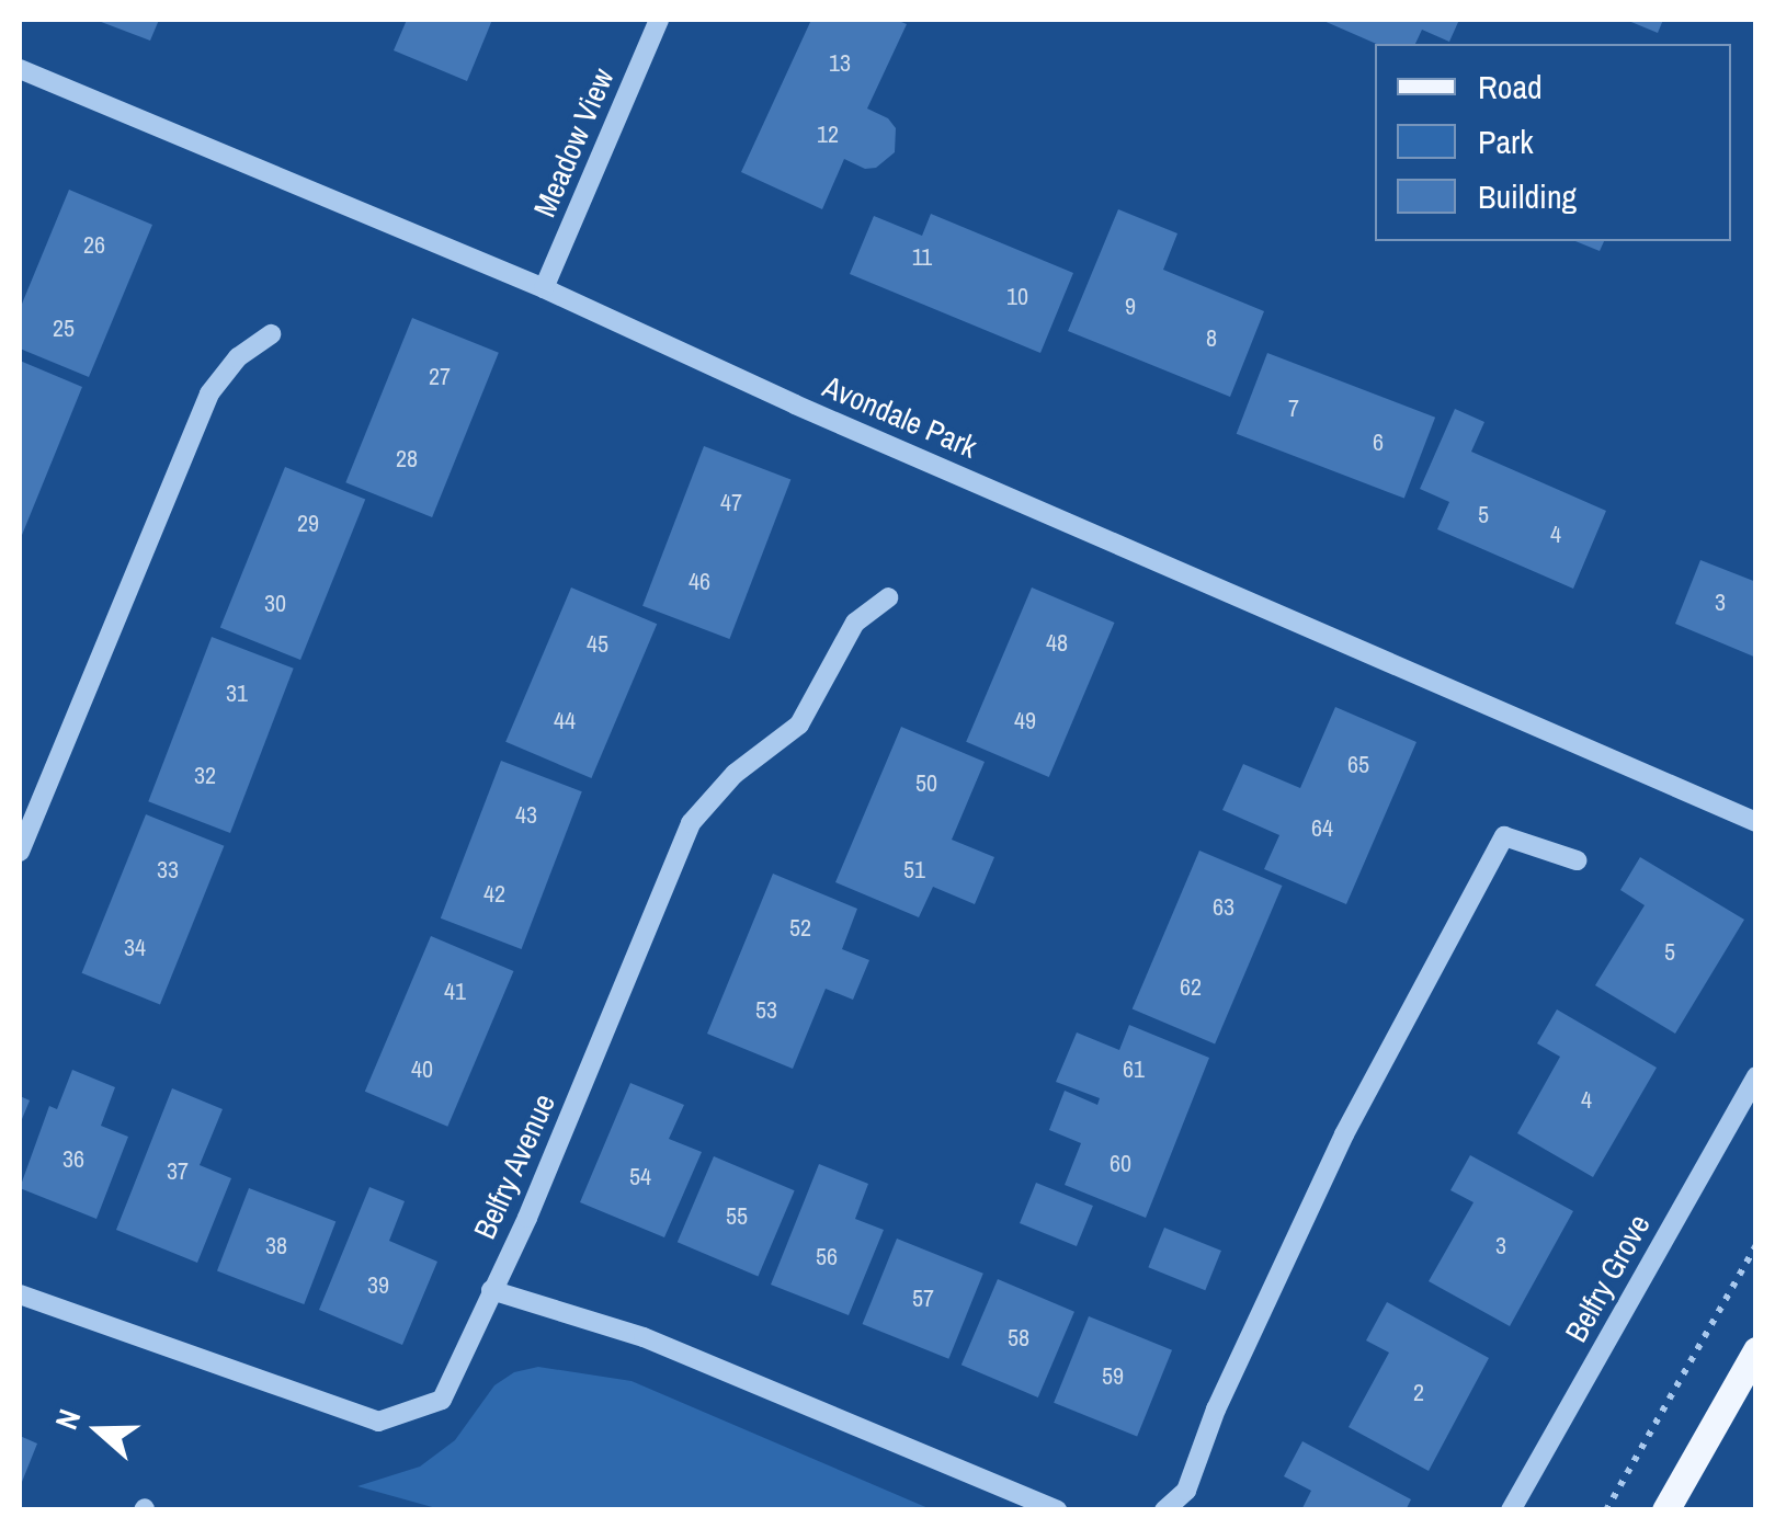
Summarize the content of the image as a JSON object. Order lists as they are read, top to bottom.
{
  "streets": {
    "street": [
      "Meadow View",
      "Avondale Park",
      "Belfry Avenue",
      "Belfry Grove"
    ]
  },
  "crossings": [
    ["Meadow View", "Avondale Park"]
  ],
  "house_numbers": [
    "13",
    "12",
    "26",
    "11",
    "10",
    "9",
    "25",
    "8",
    "27",
    "7",
    "6",
    "28",
    "47",
    "5",
    "29",
    "4",
    "46",
    "3",
    "30",
    "48",
    "45",
    "31",
    "44",
    "49",
    "65",
    "32",
    "50",
    "43",
    "64",
    "33",
    "51",
    "42",
    "63",
    "52",
    "34",
    "5",
    "62",
    "41",
    "53",
    "40",
    "61",
    "4",
    "36",
    "60",
    "37",
    "54",
    "55",
    "38",
    "3",
    "56",
    "39",
    "57",
    "58",
    "59",
    "2"
  ],
  "legend": ["Road", "Park", "Building"],
  "north": "left"
}
